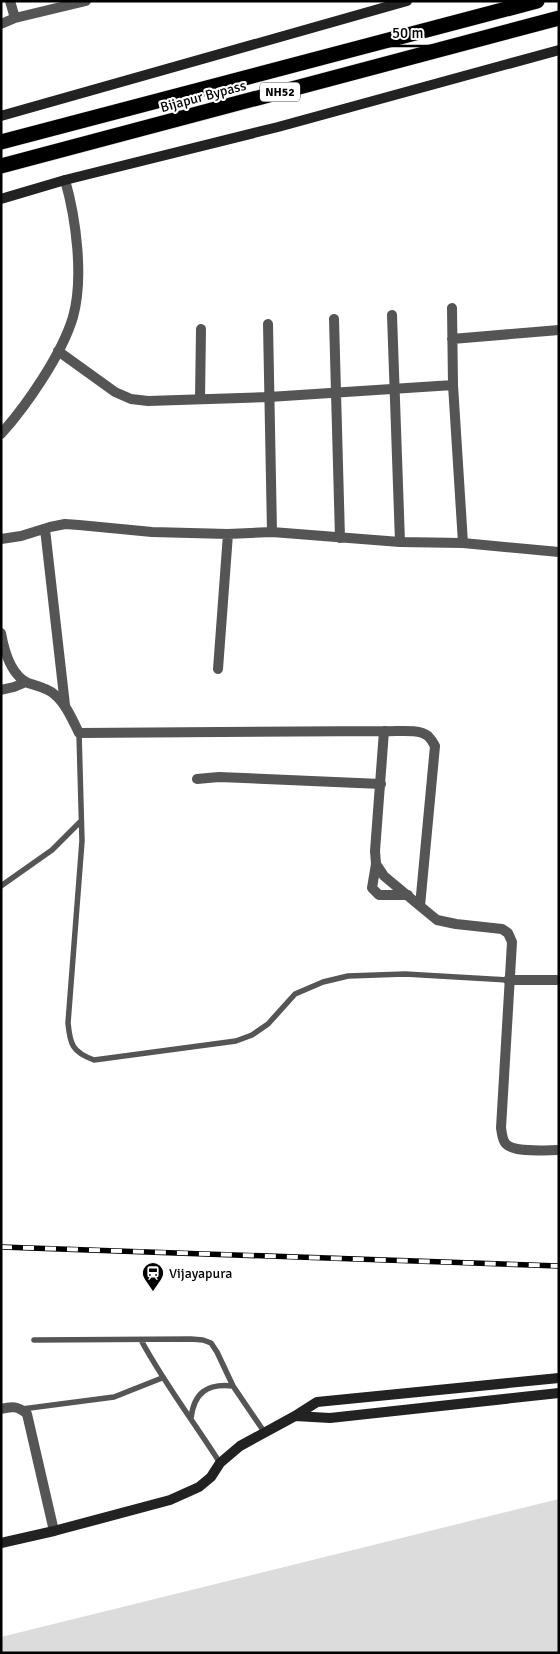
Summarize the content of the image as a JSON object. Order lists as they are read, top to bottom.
{
  "streets": {
    "highway": ["NH52", "Bijapur Bypass"]
  },
  "places": {
    "station": ["Vijayapura"]
  },
  "scale_bar": "50 m"
}
